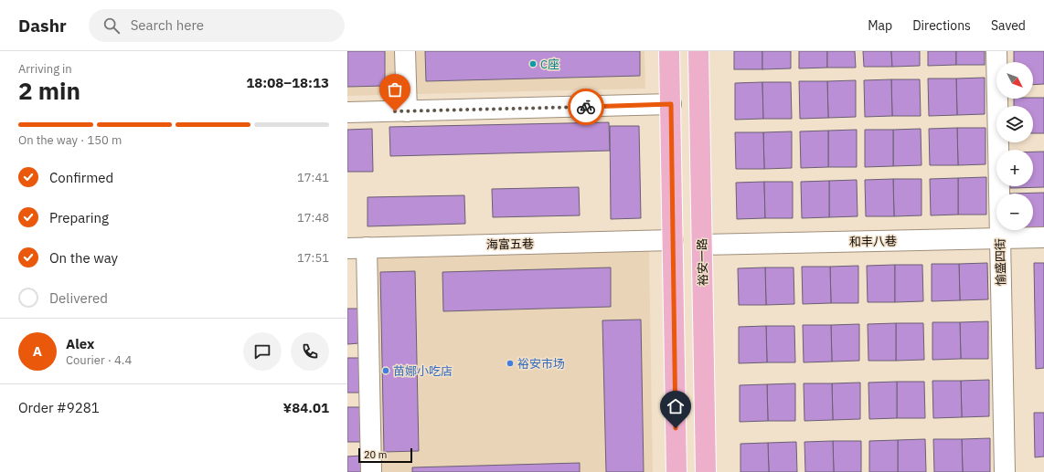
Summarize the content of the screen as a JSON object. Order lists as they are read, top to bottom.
{
  "streets": {
    "main road": ["裕安一路"],
    "street": ["和丰八巷", "海富五巷", "愉盛四街"]
  },
  "crossings": [
    ["和丰八巷", "裕安一路"],
    ["和丰八巷", "愉盛四街"]
  ],
  "places": ["C座", "裕安市场", "苗娜小吃店"],
  "scale_bar": "20 m",
  "north": "bottom right",
  "page": {
    "header": "Dashr",
    "search": "Search here",
    "nav": ["Map", "Directions", "Saved"],
    "heading": ["2 min", "Arriving in", "18:08–18:13"],
    "panel": [
      "Alex",
      "Courier · 4.4",
      "Order #9281",
      "¥84.01"
    ],
    "map_buttons": ["+", "−"],
    "bar": "On the way · 150 m",
    "list": [
      ["Confirmed", "17:41"],
      ["Preparing", "17:48"],
      ["On the way", "17:51"],
      "Delivered"
    ],
    "round": "A",
    "scale": "20 m"
  }
}
